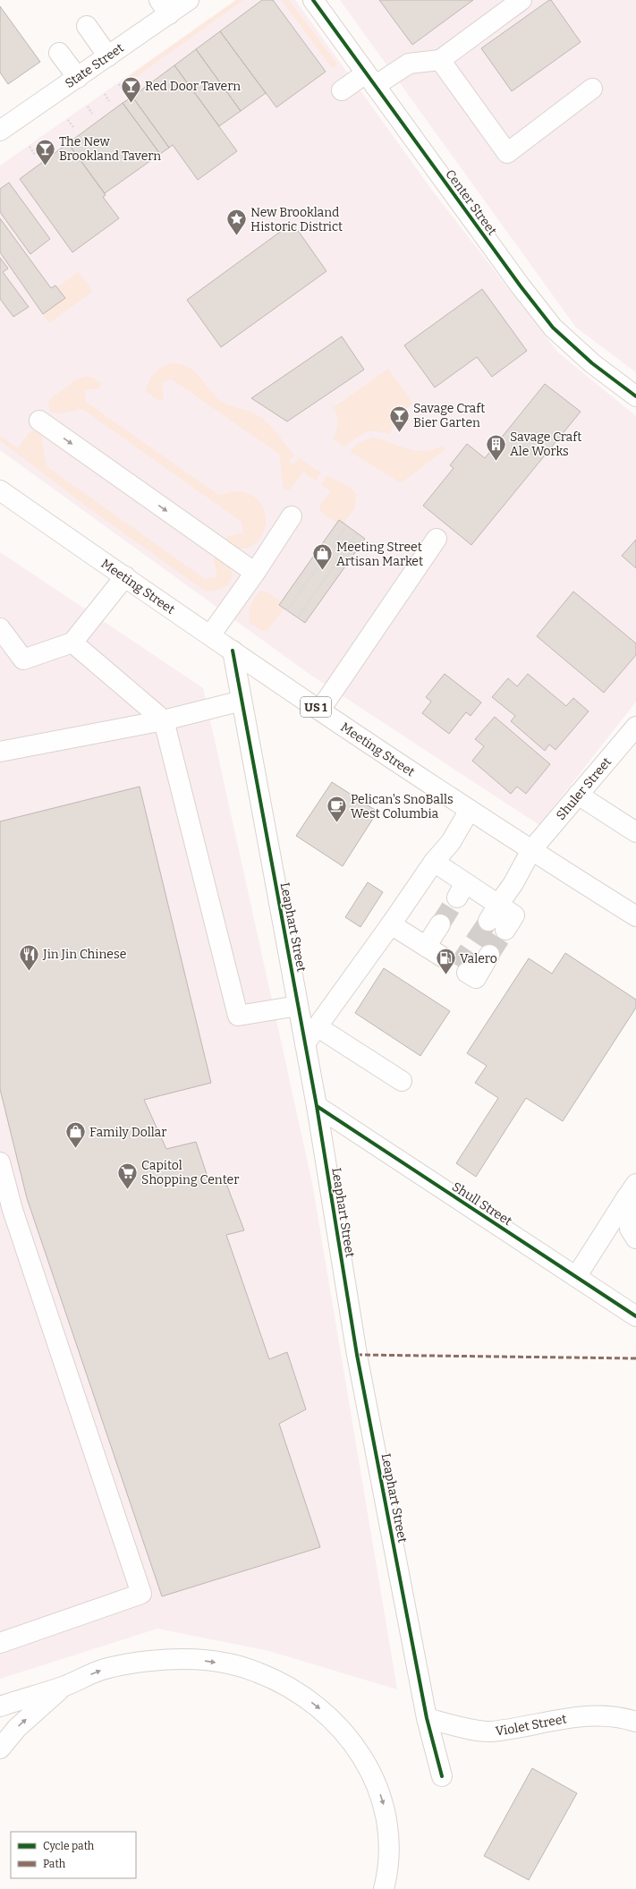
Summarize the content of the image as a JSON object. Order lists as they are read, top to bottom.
{
  "streets": {
    "main road": [
      "State Street",
      "Center Street",
      "Meeting Street",
      "US 1",
      "Shuler Street",
      "Leaphart Street",
      "Shull Street",
      "Violet Street"
    ]
  },
  "crossings": [
    ["Meeting Street", "Shuler Street"],
    ["Meeting Street", "Leaphart Street"],
    ["Leaphart Street", "Shull Street"],
    ["Leaphart Street", "Violet Street"]
  ],
  "places": {
    "bar": ["Red Door Tavern", "The New Brookland Tavern", "Savage Craft Bier Garten"],
    "place": ["New Brookland Historic District"],
    "building": ["Savage Craft Ale Works"],
    "shop": ["Meeting Street Artisan Market", "Family Dollar"],
    "cafe": ["Pelican's SnoBalls West Columbia"],
    "restaurant": ["Jin Jin Chinese"],
    "fuel station": ["Valero"],
    "supermarket": ["Capitol Shopping Center"]
  },
  "legend": ["Cycle path", "Path"]
}
